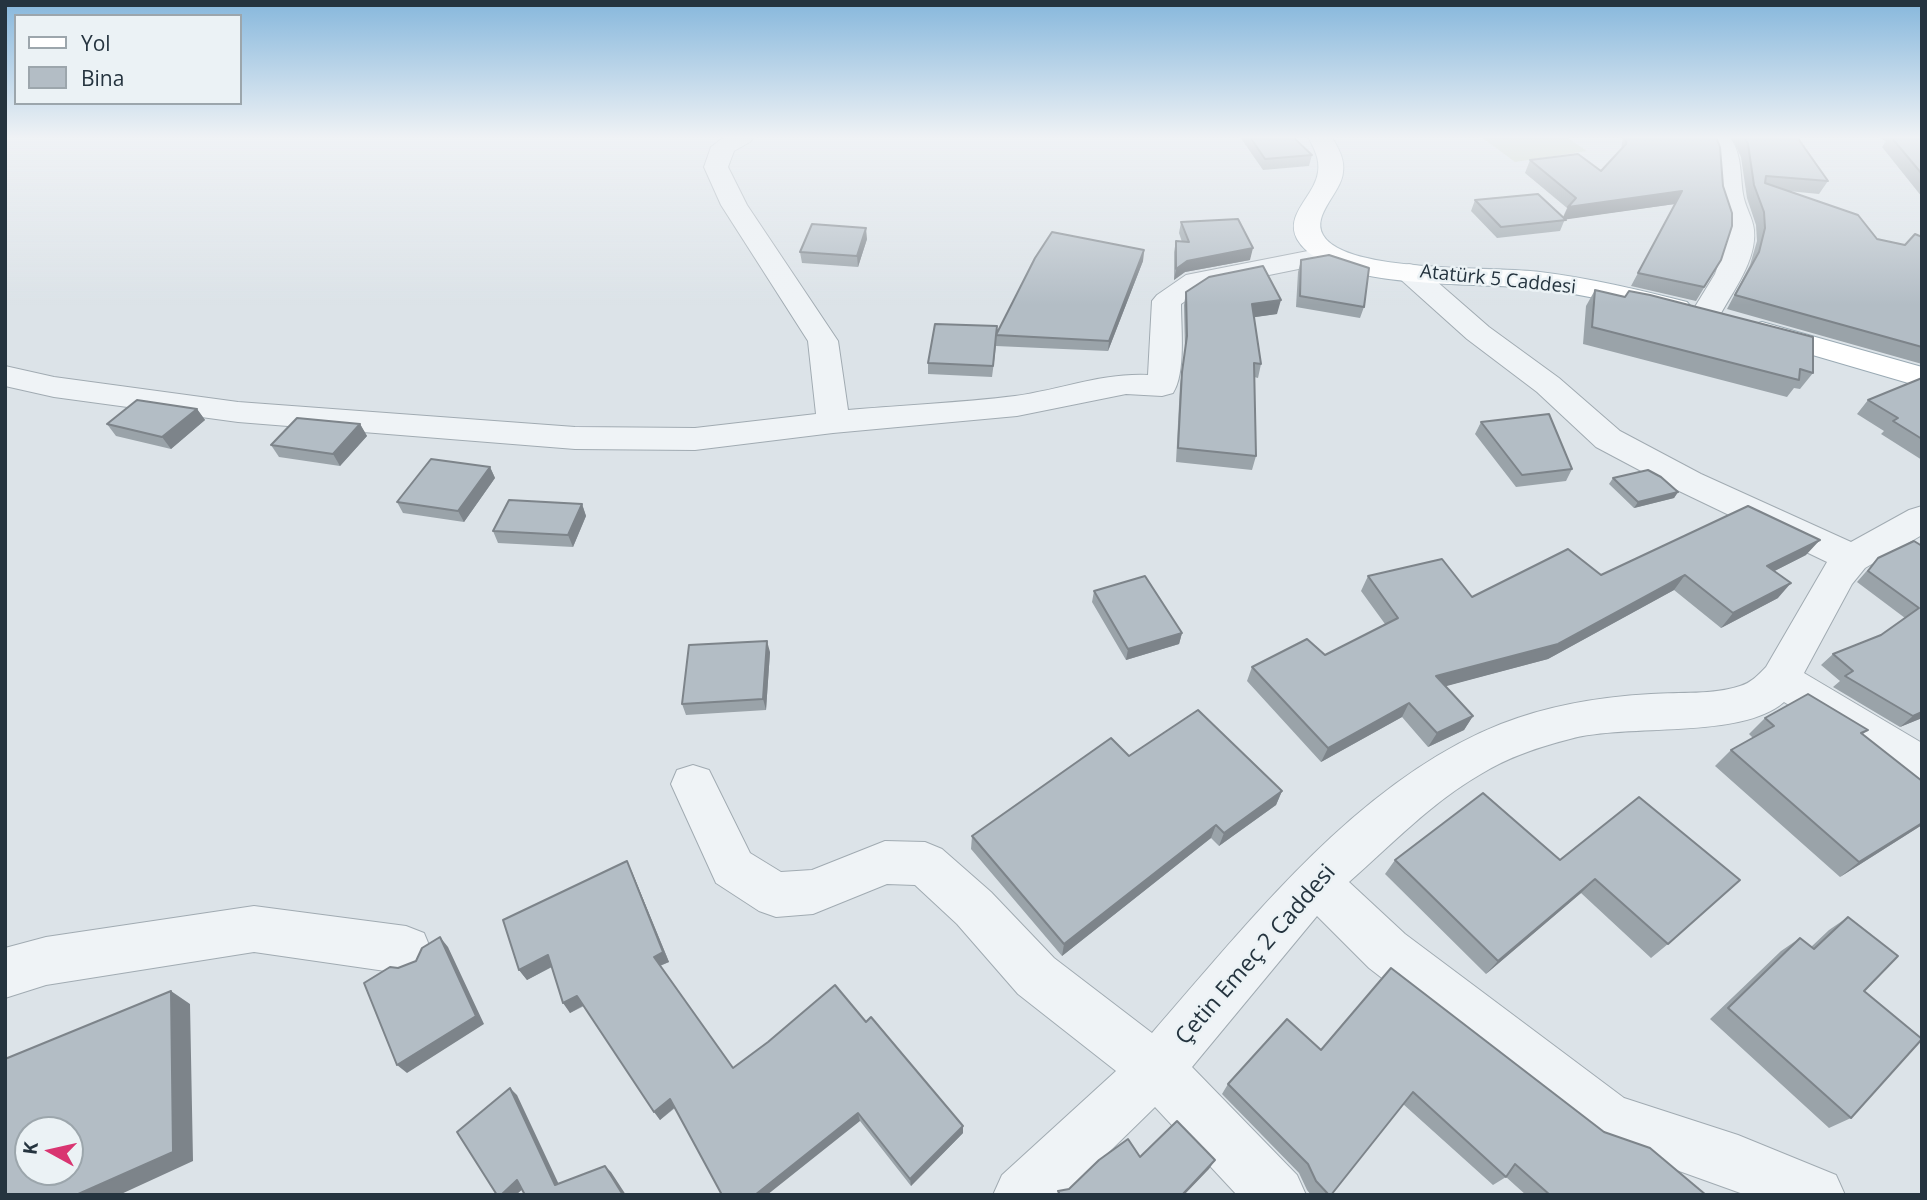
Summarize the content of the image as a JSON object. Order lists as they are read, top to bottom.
{
  "streets": {
    "main road": ["Atatürk 5 Caddesi"],
    "street": ["Çetin Emeç 2 Caddesi"]
  },
  "legend": ["Yol", "Bina"],
  "north": "left"
}
